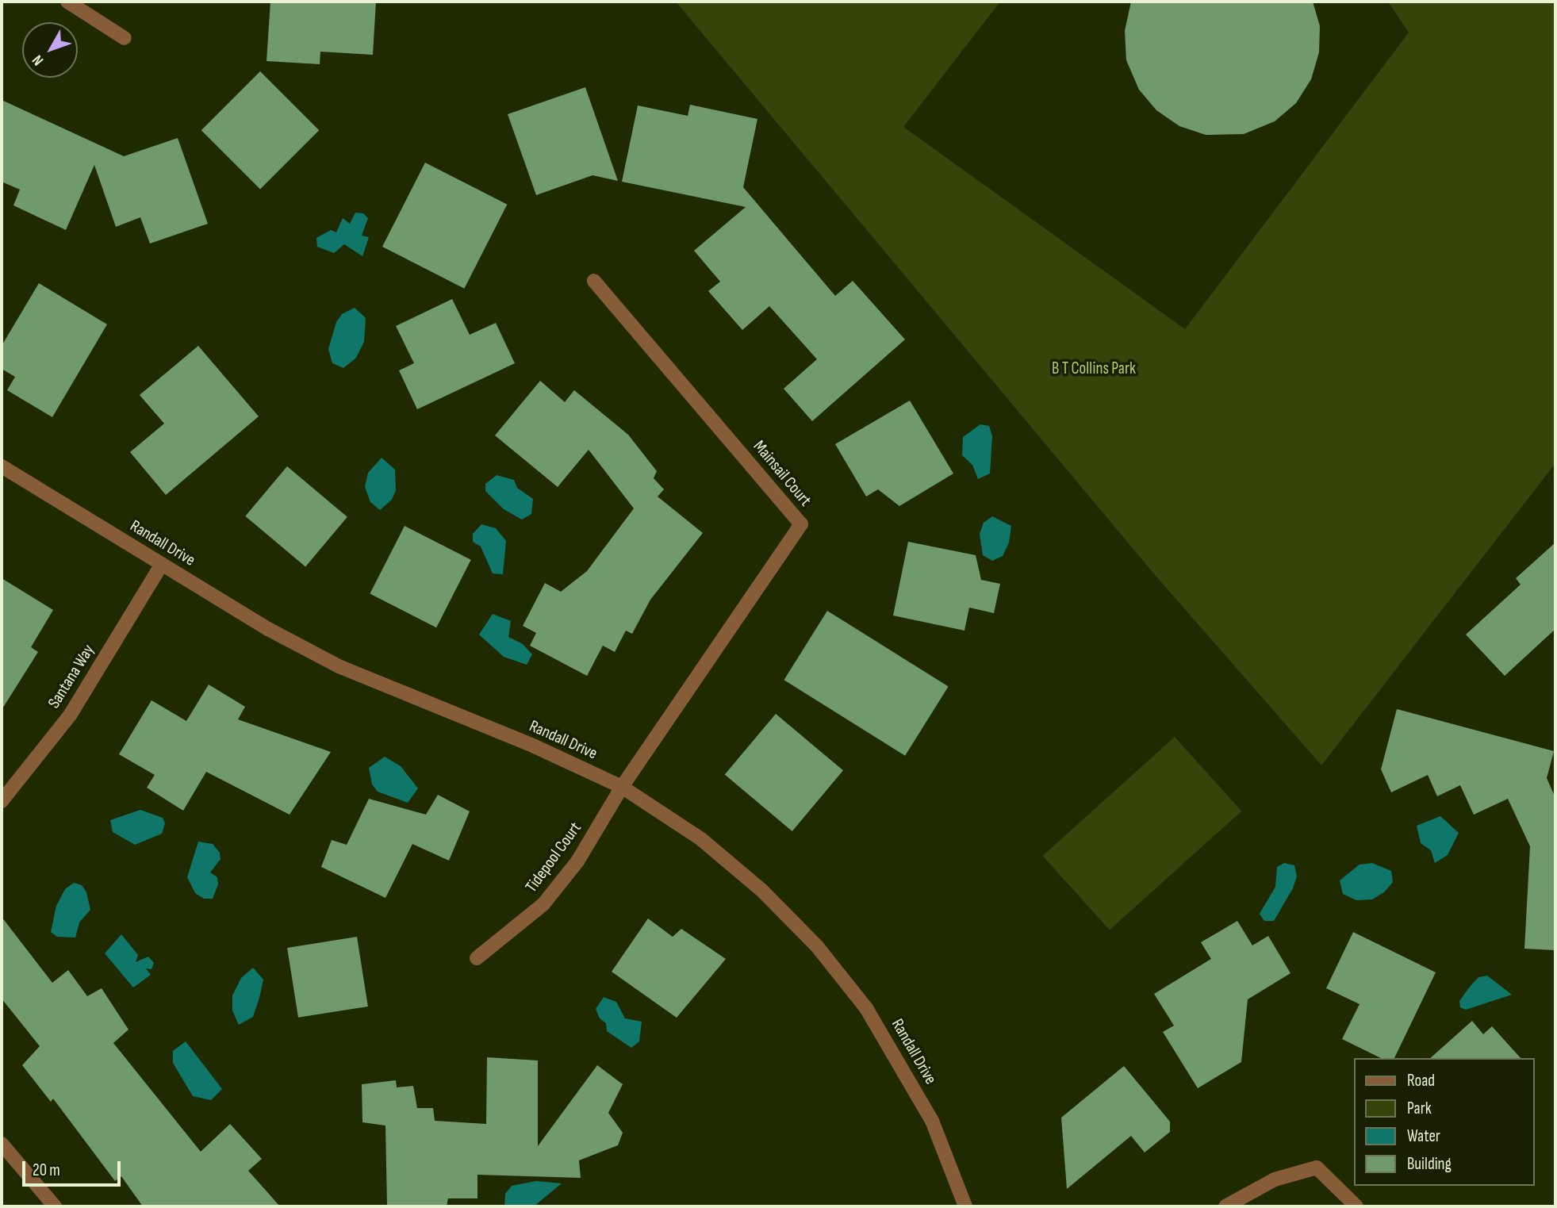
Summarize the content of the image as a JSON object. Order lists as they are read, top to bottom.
{
  "streets": {
    "street": [
      "Mainsail Court",
      "Randall Drive",
      "Santana Way",
      "Tidepool Court"
    ]
  },
  "crossings": [
    ["Mainsail Court", "Randall Drive"],
    ["Mainsail Court", "Tidepool Court"],
    ["Randall Drive", "Santana Way"],
    ["Randall Drive", "Tidepool Court"]
  ],
  "parks": ["B T Collins Park"],
  "legend": [
    "Road",
    "Park",
    "Water",
    "Building"
  ],
  "scale_bar": "20 m",
  "north": "bottom left"
}
